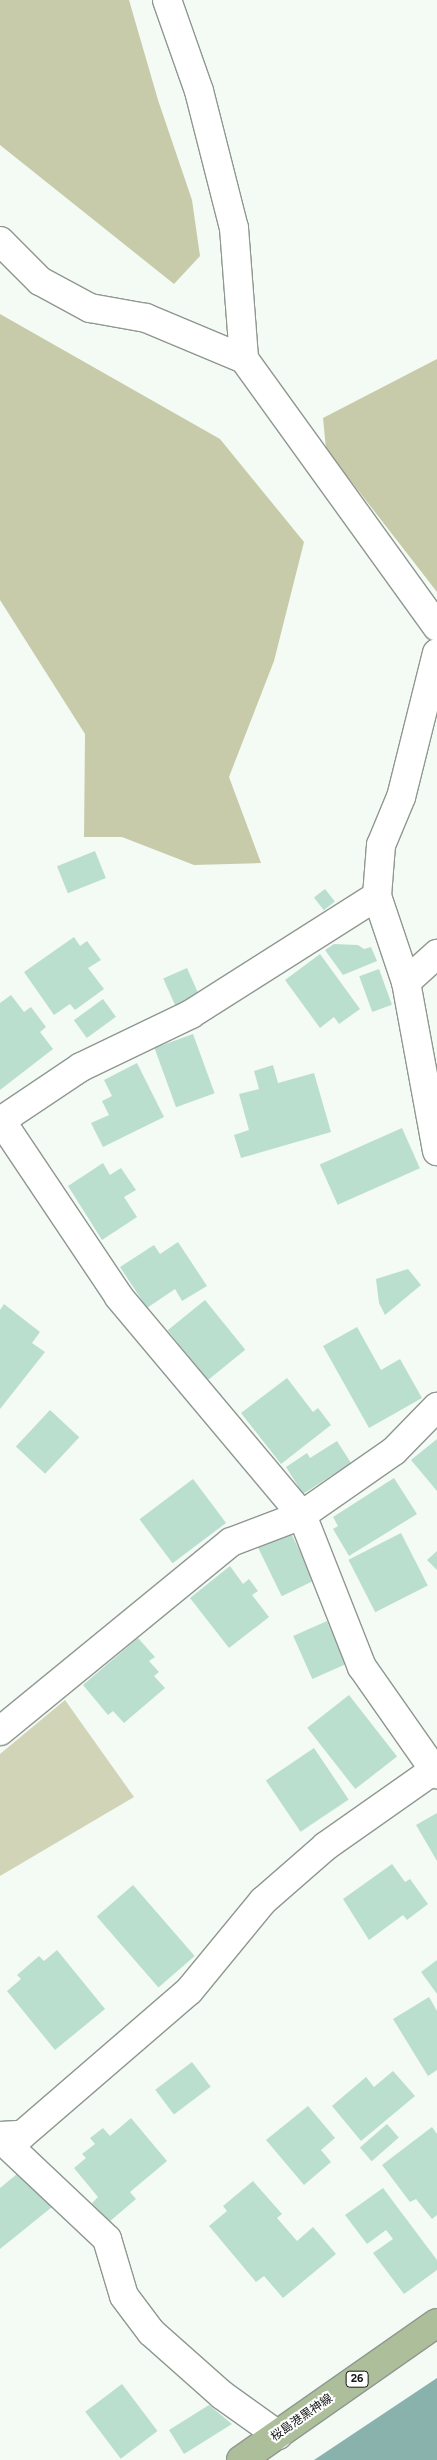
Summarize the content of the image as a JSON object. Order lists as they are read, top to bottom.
{
  "streets": {
    "main road": ["26", "桜島港黒神線"]
  }
}
